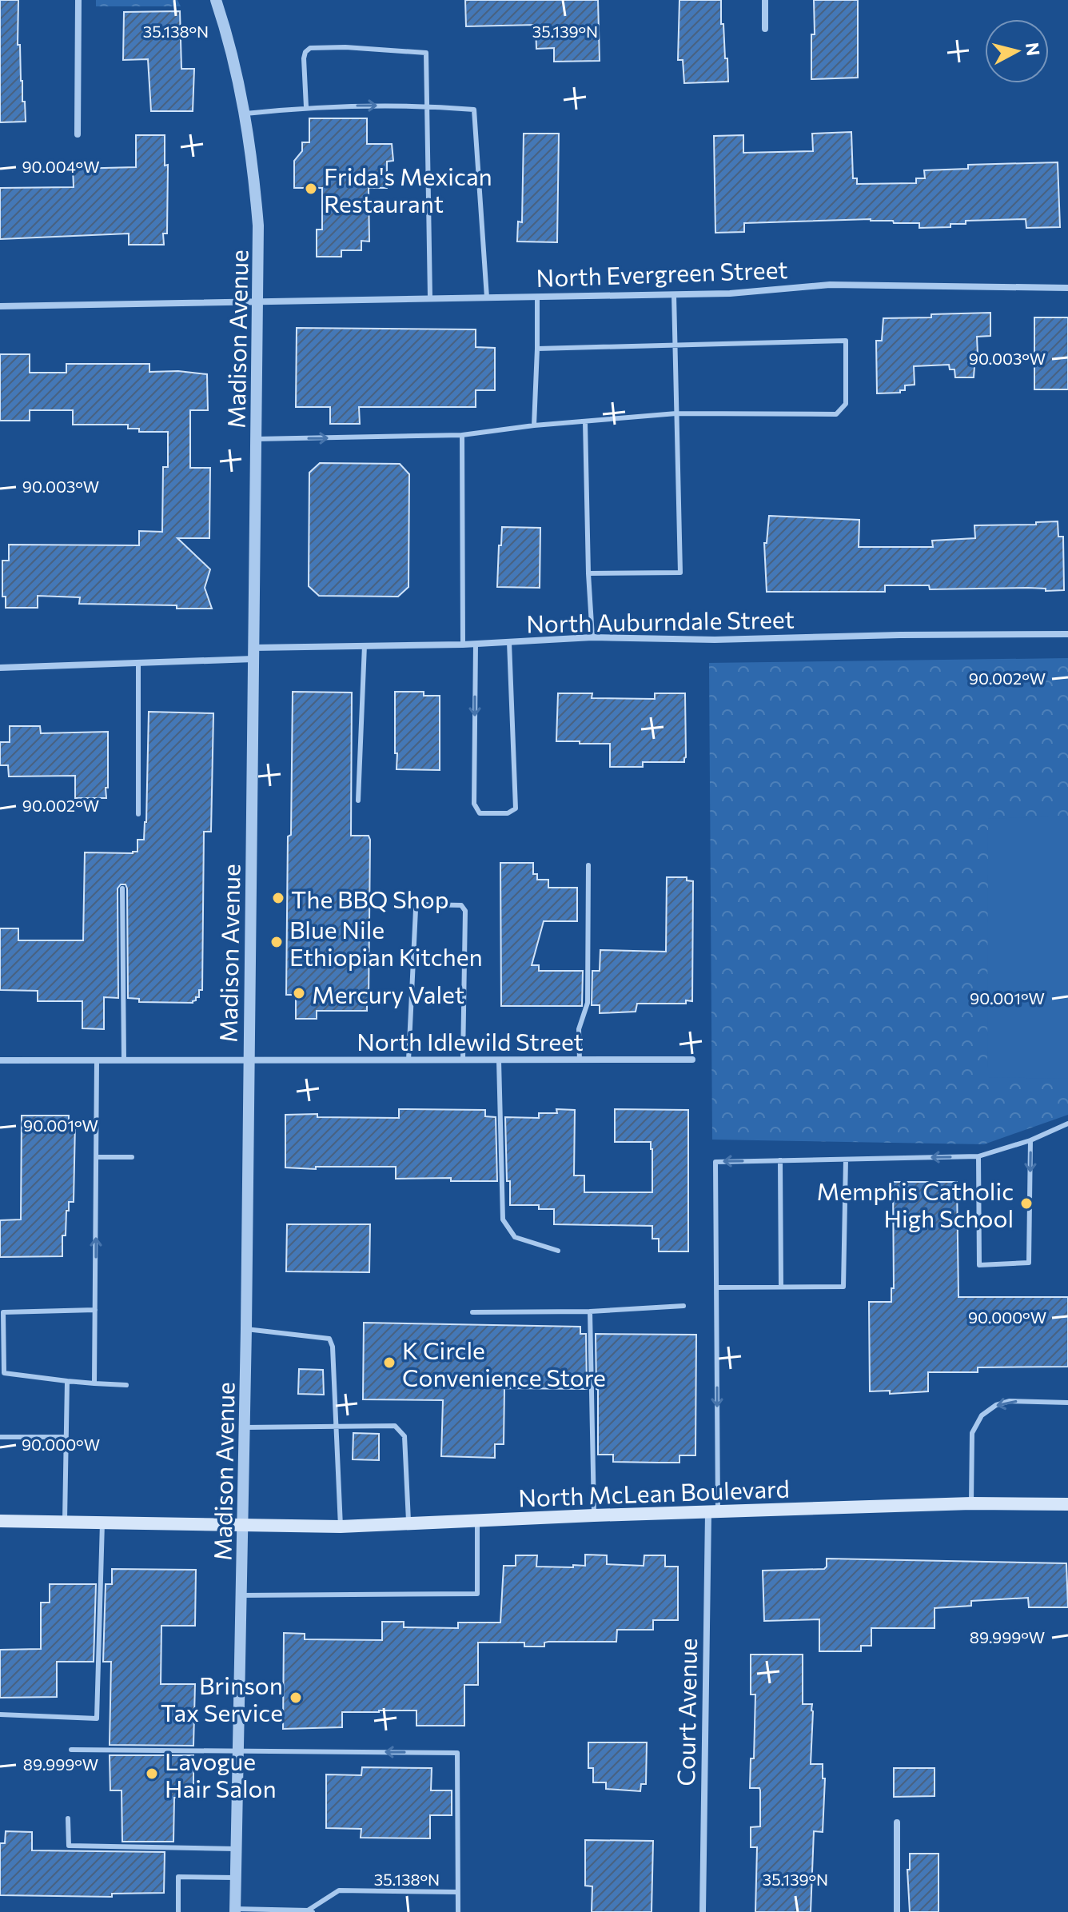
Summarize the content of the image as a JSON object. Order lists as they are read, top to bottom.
{
  "streets": {
    "main road": ["North McLean Boulevard"],
    "street": [
      "North Evergreen Street",
      "Madison Avenue",
      "North Auburndale Street",
      "North Idlewild Street",
      "Court Avenue"
    ]
  },
  "crossings": [
    ["North Evergreen Street", "Madison Avenue"],
    ["Madison Avenue", "North Auburndale Street"],
    ["Madison Avenue", "North Idlewild Street"],
    ["Madison Avenue", "North McLean Boulevard"],
    ["North McLean Boulevard", "Court Avenue"]
  ],
  "places": [
    "Frida's Mexican Restaurant",
    "The BBQ Shop",
    "Blue Nile Ethiopian Kitchen",
    "Mercury Valet",
    "Memphis Catholic High School",
    "K Circle Convenience Store",
    "Brinson Tax Service",
    "Lavogue Hair Salon"
  ],
  "north": "right",
  "coordinates": [
    "35.138°N",
    "35.139°N",
    "90.004°W",
    "90.003°W",
    "90.002°W",
    "90.001°W",
    "90.000°W",
    "89.999°W"
  ]
}
